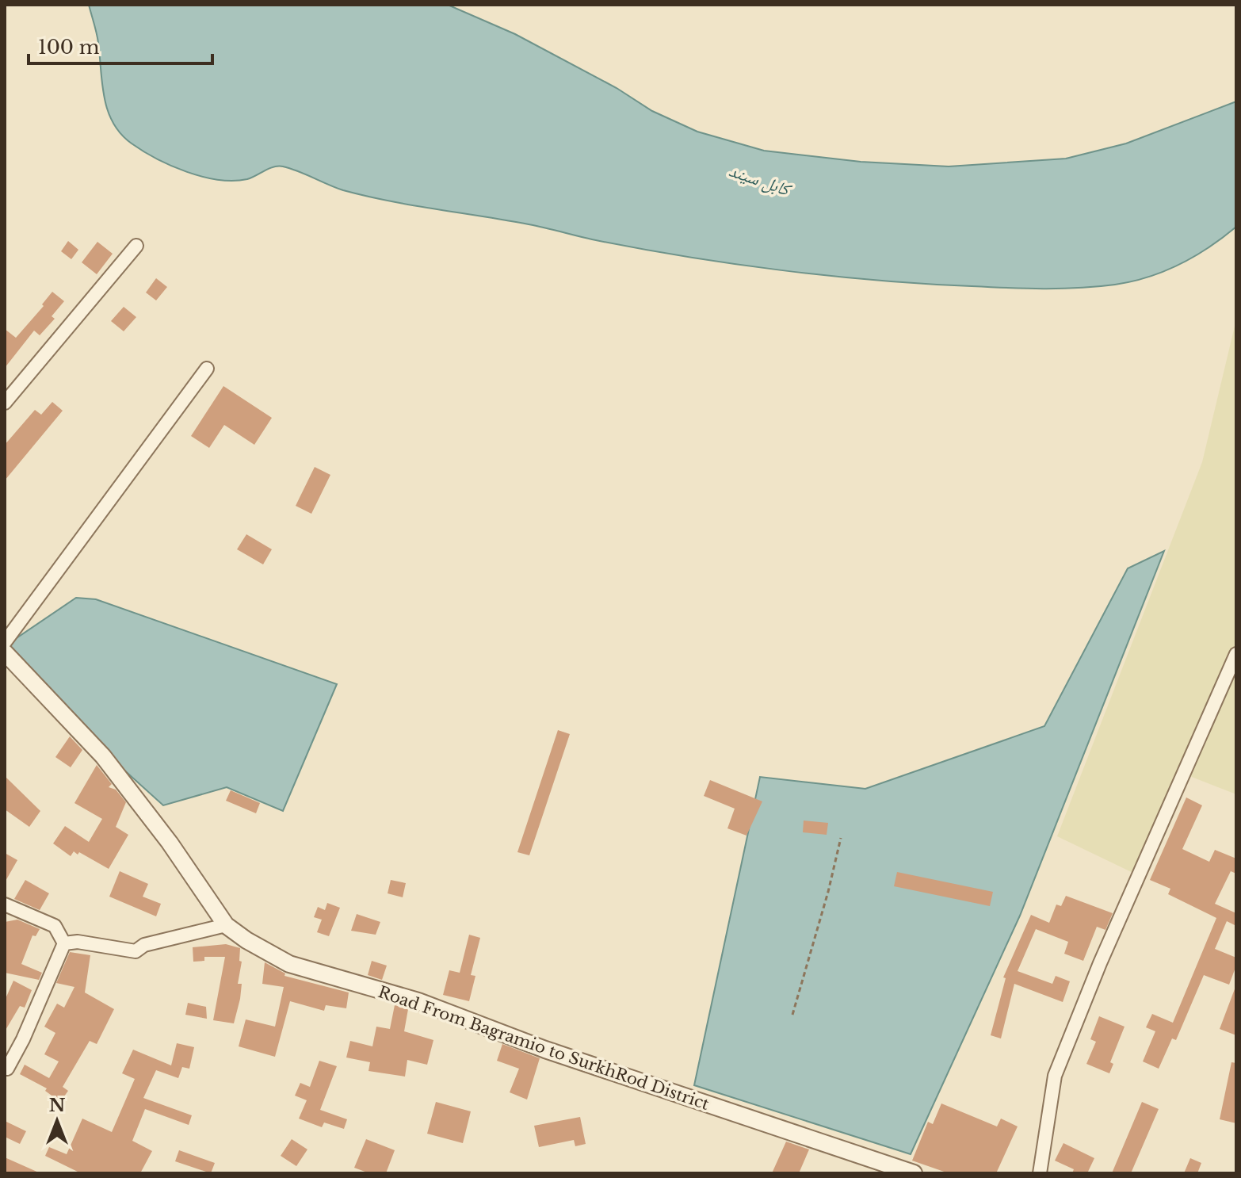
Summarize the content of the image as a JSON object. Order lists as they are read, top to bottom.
{
  "streets": {
    "street": ["Road From Bagramio to SurkhRod District"]
  },
  "water": ["کابل سيند"],
  "scale_bar": "100 m",
  "north": "top"
}
